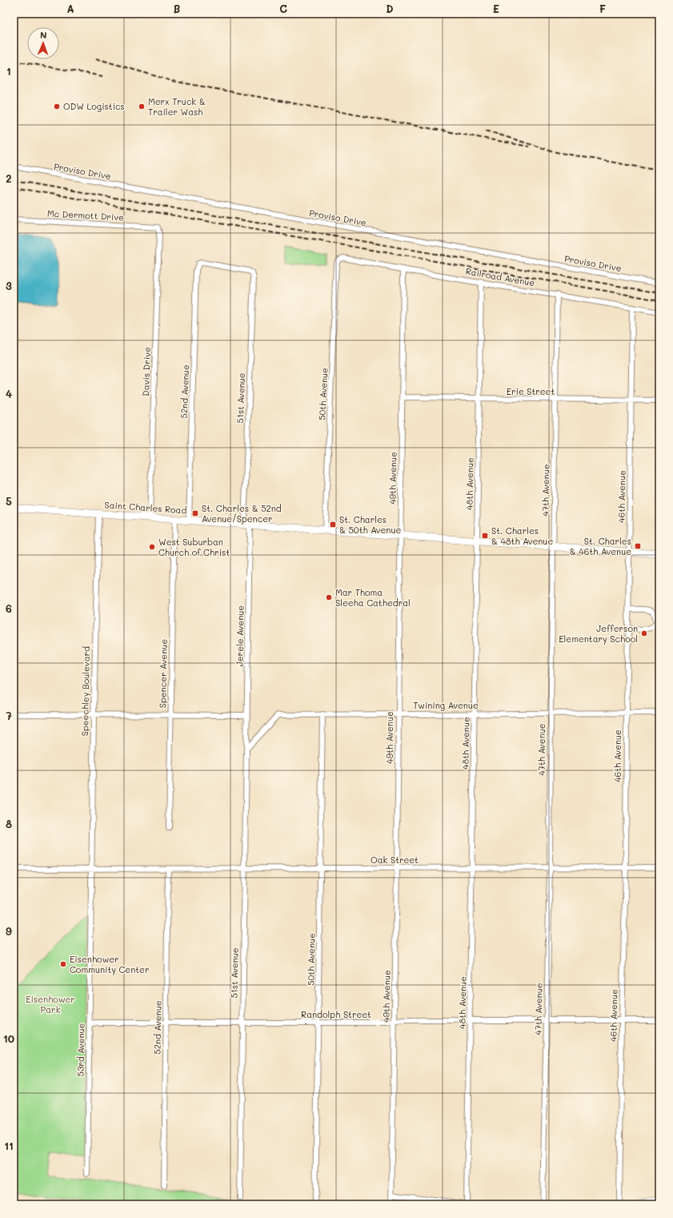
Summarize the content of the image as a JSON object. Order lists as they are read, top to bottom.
{
  "streets": {
    "main road": ["Saint Charles Road"],
    "street": [
      "Proviso Drive",
      "Mc Dermott Drive",
      "Railroad Avenue",
      "Davis Drive",
      "52nd Avenue",
      "Erie Street",
      "50th Avenue",
      "51st Avenue",
      "49th Avenue",
      "48th Avenue",
      "47th Avenue",
      "46th Avenue",
      "Jerele Avenue",
      "Spencer Avenue",
      "Speechley Boulevard",
      "Twining Avenue",
      "Oak Street",
      "Randolph Street",
      "53rd Avenue"
    ]
  },
  "crossings": [
    ["Mc Dermott Drive", "Davis Drive"],
    ["Railroad Avenue", "50th Avenue"],
    ["Railroad Avenue", "49th Avenue"],
    ["Railroad Avenue", "48th Avenue"],
    ["Railroad Avenue", "47th Avenue"],
    ["Railroad Avenue", "46th Avenue"],
    ["Davis Drive", "Saint Charles Road"],
    ["52nd Avenue", "51st Avenue"],
    ["52nd Avenue", "Saint Charles Road"],
    ["52nd Avenue", "Oak Street"],
    ["52nd Avenue", "Randolph Street"],
    ["Erie Street", "49th Avenue"],
    ["Erie Street", "48th Avenue"],
    ["Erie Street", "47th Avenue"],
    ["Erie Street", "46th Avenue"],
    ["50th Avenue", "Saint Charles Road"],
    ["50th Avenue", "Twining Avenue"],
    ["50th Avenue", "Oak Street"],
    ["50th Avenue", "Randolph Street"],
    ["51st Avenue", "Saint Charles Road"],
    ["51st Avenue", "Jerele Avenue"],
    ["51st Avenue", "Twining Avenue"],
    ["51st Avenue", "Oak Street"],
    ["51st Avenue", "Randolph Street"],
    ["49th Avenue", "Saint Charles Road"],
    ["49th Avenue", "Twining Avenue"],
    ["49th Avenue", "Oak Street"],
    ["49th Avenue", "Randolph Street"],
    ["48th Avenue", "Saint Charles Road"],
    ["48th Avenue", "Twining Avenue"],
    ["48th Avenue", "Oak Street"],
    ["48th Avenue", "Randolph Street"],
    ["47th Avenue", "Saint Charles Road"],
    ["47th Avenue", "Twining Avenue"],
    ["47th Avenue", "Oak Street"],
    ["47th Avenue", "Randolph Street"],
    ["46th Avenue", "Saint Charles Road"],
    ["46th Avenue", "Twining Avenue"],
    ["46th Avenue", "Oak Street"],
    ["46th Avenue", "Randolph Street"],
    ["Saint Charles Road", "Jerele Avenue"],
    ["Saint Charles Road", "Spencer Avenue"],
    ["Saint Charles Road", "Speechley Boulevard"],
    ["Jerele Avenue", "Twining Avenue"],
    ["Speechley Boulevard", "Oak Street"],
    ["Speechley Boulevard", "53rd Avenue"],
    ["Oak Street", "53rd Avenue"],
    ["Randolph Street", "53rd Avenue"]
  ],
  "parks": ["Eisenhower Park"],
  "places": {
    "other": [
      "ODW Logistics",
      "Merx Truck & Trailer Wash",
      "West Suburban Church of Christ",
      "Mar Thoma Sleeha Cathedral",
      "Jefferson Elementary School",
      "Eisenhower Community Center"
    ],
    "transit": [
      "St. Charles & 52nd Avenue/Spencer",
      "St. Charles & 50th Avenue",
      "St. Charles & 48th Avenue",
      "St. Charles & 46th Avenue"
    ]
  },
  "north": "top",
  "grid": {
    "columns": [
      "A",
      "B",
      "C",
      "D",
      "E",
      "F"
    ],
    "rows": [
      "1",
      "2",
      "3",
      "4",
      "5",
      "6",
      "7",
      "8",
      "9",
      "10",
      "11"
    ]
  }
}
